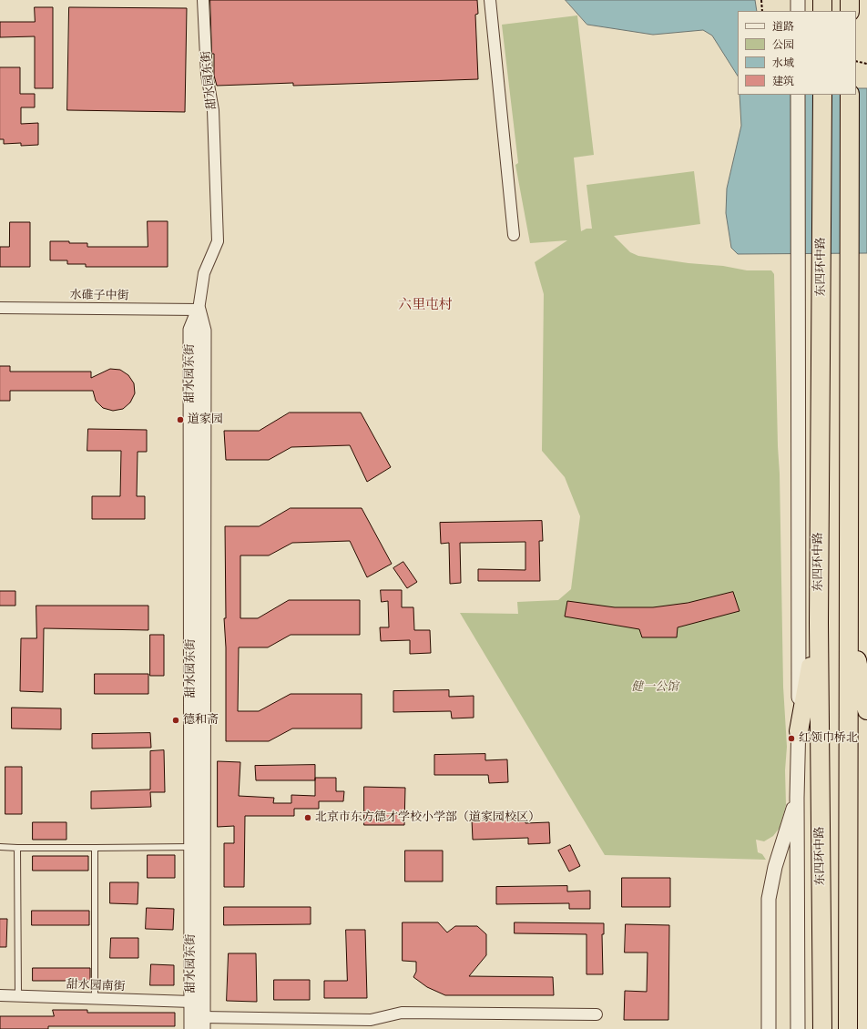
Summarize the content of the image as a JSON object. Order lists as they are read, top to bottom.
{
  "streets": {
    "highway": ["东四环中路"],
    "street": ["甜水园东街", "水碓子中街", "甜水园南街"]
  },
  "crossings": [
    ["甜水园东街", "水碓子中街"],
    ["甜水园东街", "甜水园南街"]
  ],
  "districts": ["六里屯村"],
  "parks": ["健一公馆"],
  "places": [
    "道家园",
    "德和斋",
    "红领巾桥北",
    "北京市东方德才学校小学部（道家园校区）"
  ],
  "legend": [
    "道路",
    "公园",
    "水域",
    "建筑"
  ]
}
